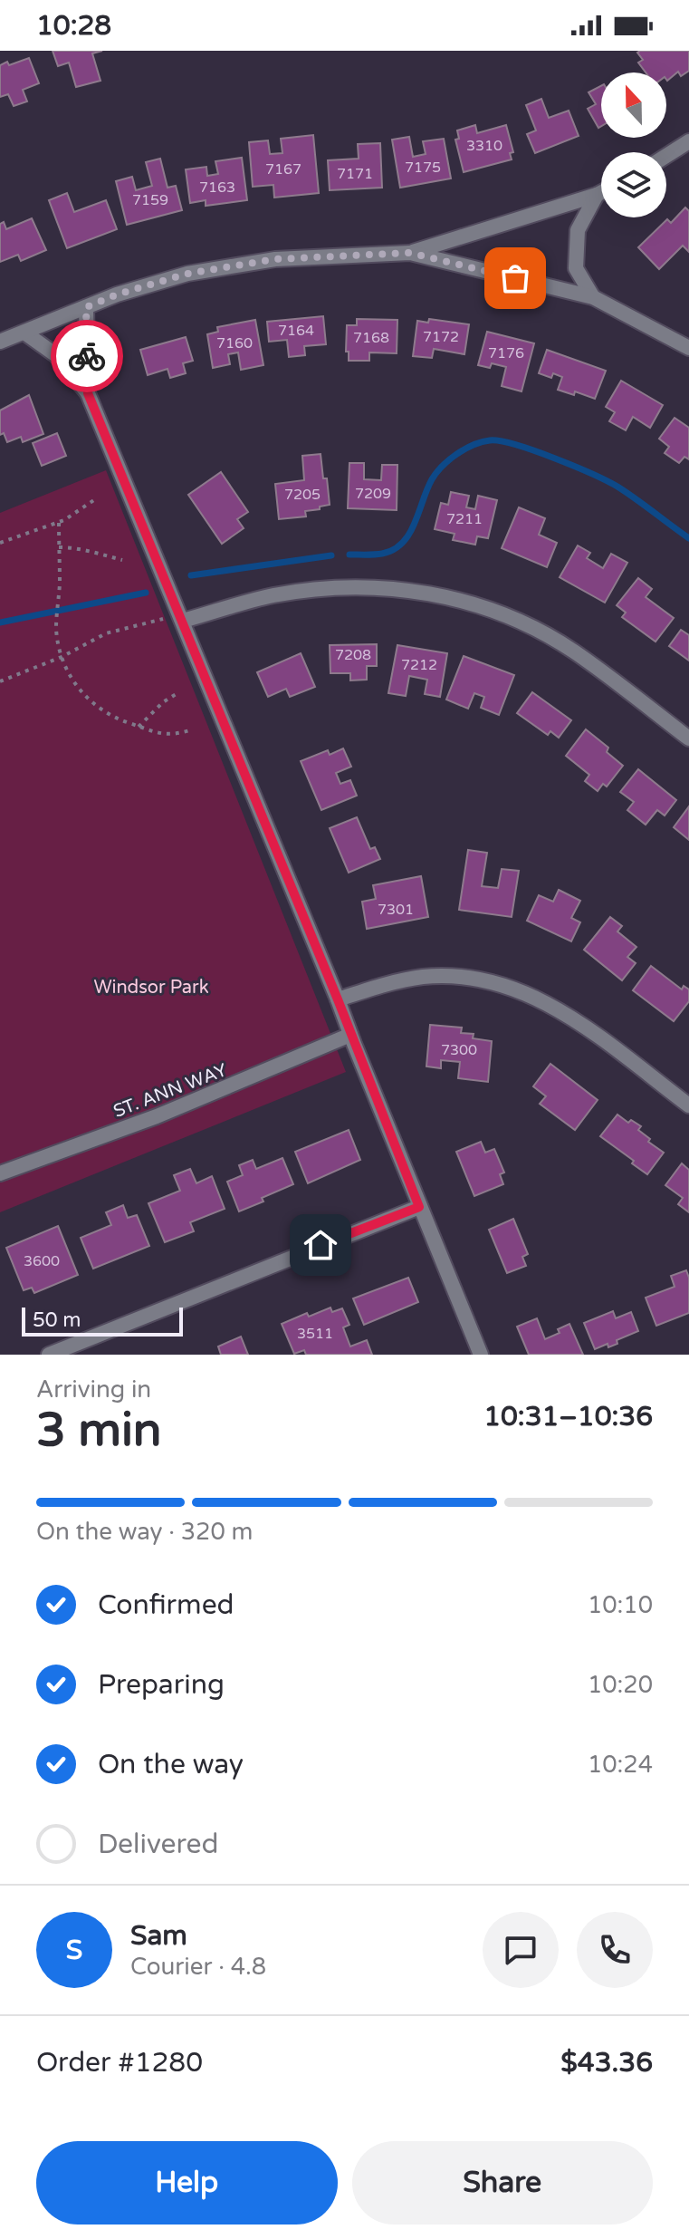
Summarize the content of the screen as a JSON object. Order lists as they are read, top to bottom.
{
  "streets": {
    "street": ["ST. ANN WAY"]
  },
  "parks": ["Windsor Park"],
  "house_numbers": [
    "3310",
    "7175",
    "7167",
    "7171",
    "7163",
    "7159",
    "7164",
    "7172",
    "7168",
    "7160",
    "7176",
    "7209",
    "7205",
    "7211",
    "7208",
    "7212",
    "7301",
    "7300",
    "3600",
    "3511"
  ],
  "scale_bar": "50 m",
  "north": "top",
  "page": {
    "status": "10:28",
    "scale": "50 m",
    "heading": ["3 min", "Arriving in", "10:31–10:36"],
    "panel": [
      "Sam",
      "Courier · 4.8",
      "Order #1280",
      "$43.36"
    ],
    "bar": "On the way · 320 m",
    "list": [
      ["Confirmed", "10:10"],
      ["Preparing", "10:20"],
      ["On the way", "10:24"],
      "Delivered"
    ],
    "round": "S",
    "buttons": ["Help", "Share"]
  }
}
